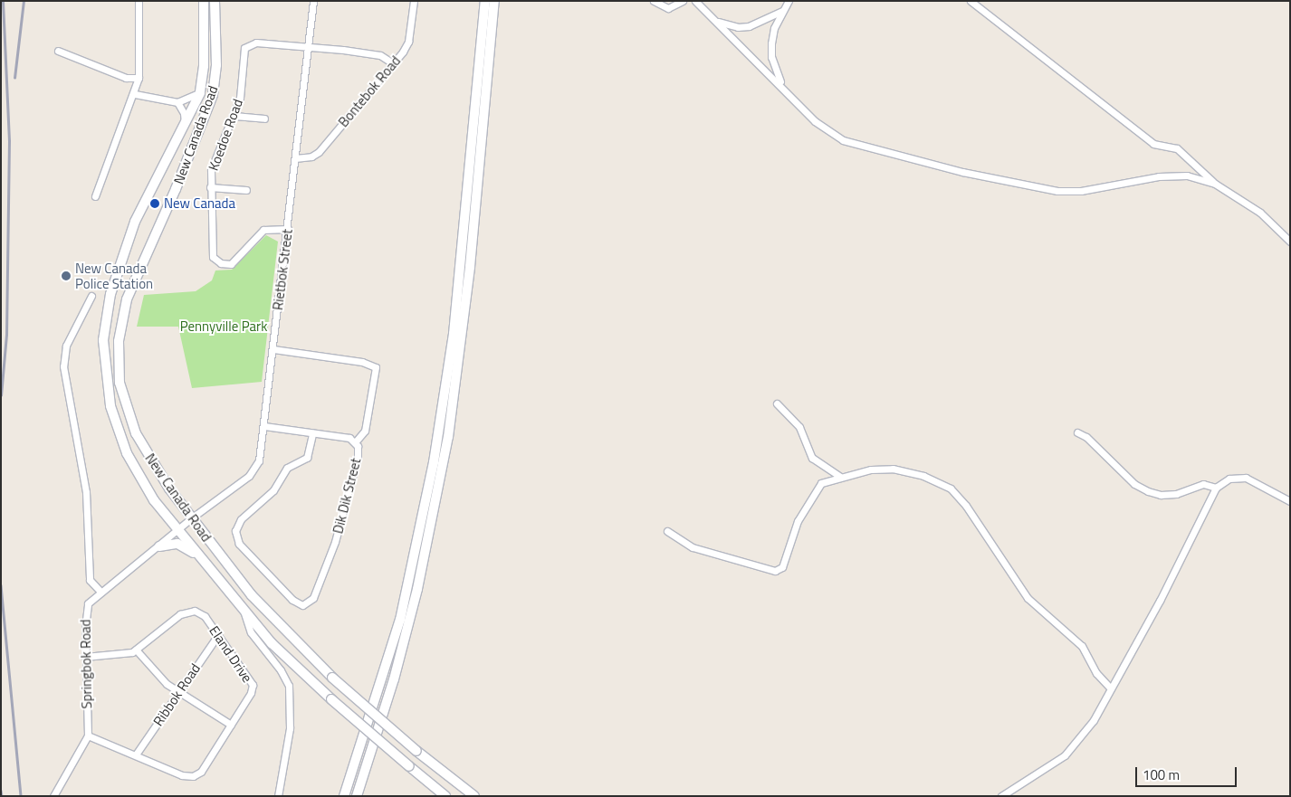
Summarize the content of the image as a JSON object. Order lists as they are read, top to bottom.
{
  "streets": {
    "main road": ["New Canada Road"],
    "street": [
      "Bontebok Road",
      "Koedoe Road",
      "Rietbok Street",
      "Dik Dik Street",
      "Eland Drive",
      "Springbok Road",
      "Ribbok Road"
    ]
  },
  "crossings": [
    ["Bontebok Road", "Koedoe Road"],
    ["Bontebok Road", "Rietbok Street"],
    ["New Canada Road", "Rietbok Street"],
    ["New Canada Road", "Springbok Road"],
    ["Koedoe Road", "Rietbok Street"],
    ["Rietbok Street", "Springbok Road"],
    ["Eland Drive", "Springbok Road"],
    ["Eland Drive", "Ribbok Road"]
  ],
  "parks": ["Pennyville Park"],
  "places": ["New Canada", "New Canada Police Station"],
  "scale_bar": "100 m"
}
